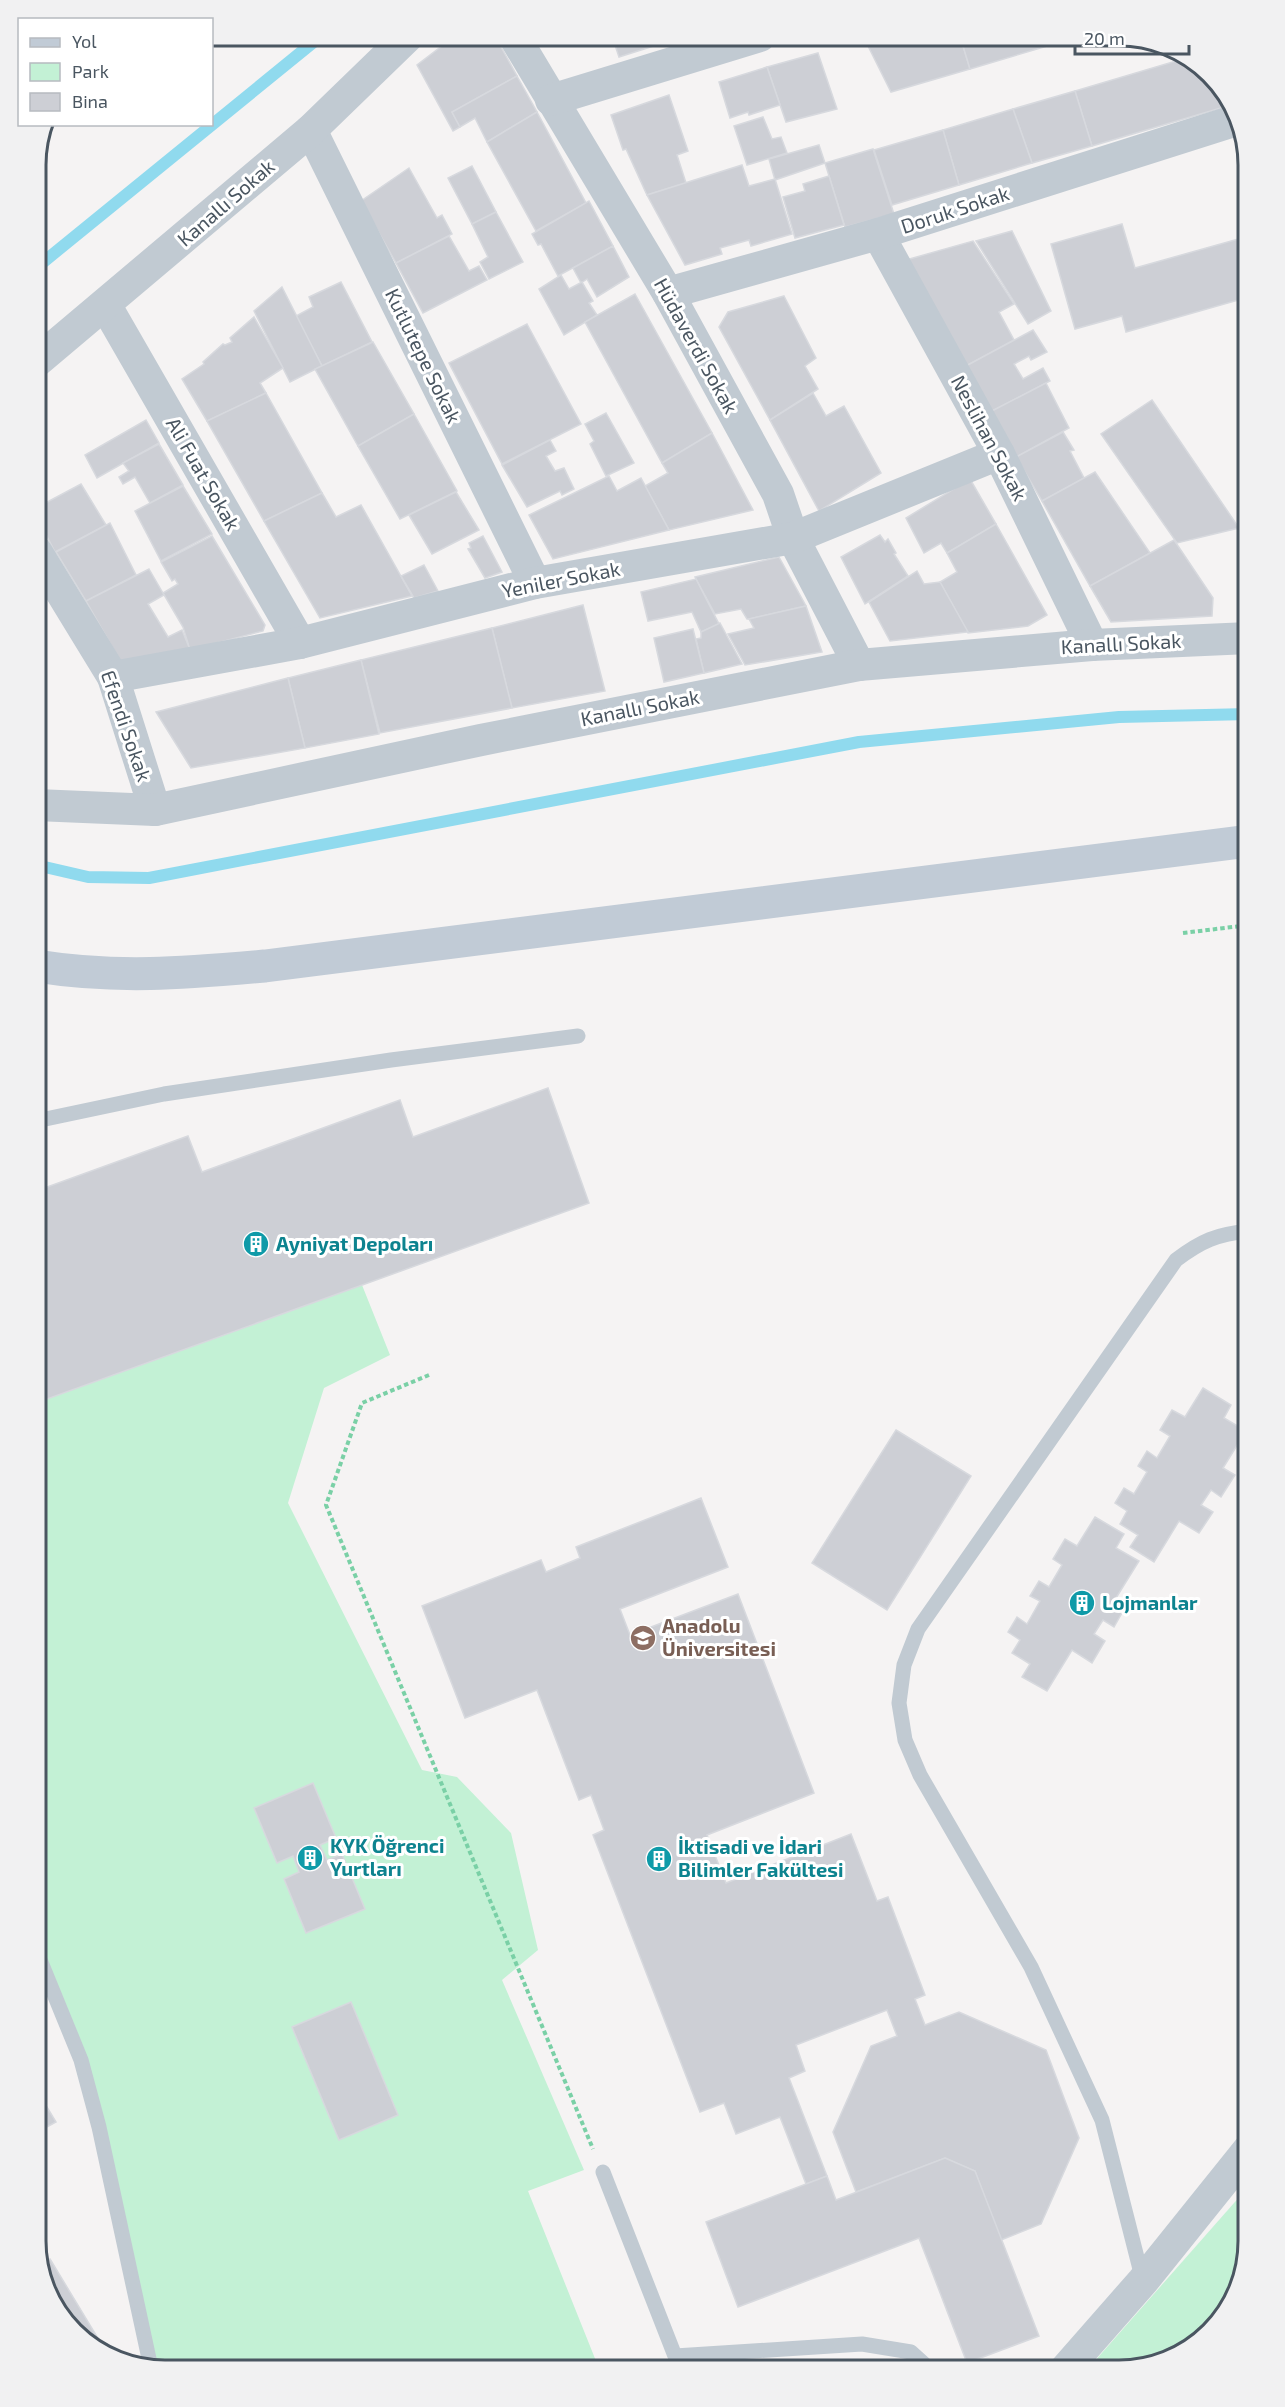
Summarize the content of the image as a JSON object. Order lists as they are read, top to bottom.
{
  "streets": {
    "street": [
      "Kanallı Sokak",
      "Doruk Sokak",
      "Hüdaverdi Sokak",
      "Kutlutepe Sokak",
      "Neslihan Sokak",
      "Ali Fuat Sokak",
      "Yeniler Sokak",
      "Efendi Sokak"
    ]
  },
  "crossings": [
    ["Kanallı Sokak", "Hüdaverdi Sokak"],
    ["Kanallı Sokak", "Kutlutepe Sokak"],
    ["Kanallı Sokak", "Neslihan Sokak"],
    ["Kanallı Sokak", "Ali Fuat Sokak"],
    ["Kanallı Sokak", "Efendi Sokak"],
    ["Doruk Sokak", "Hüdaverdi Sokak"],
    ["Doruk Sokak", "Neslihan Sokak"],
    ["Hüdaverdi Sokak", "Yeniler Sokak"],
    ["Kutlutepe Sokak", "Yeniler Sokak"],
    ["Neslihan Sokak", "Yeniler Sokak"],
    ["Ali Fuat Sokak", "Yeniler Sokak"],
    ["Yeniler Sokak", "Efendi Sokak"]
  ],
  "places": {
    "building": [
      "Ayniyat Depoları",
      "Lojmanlar",
      "KYK Öğrenci Yurtları",
      "İktisadi ve İdari Bilimler Fakültesi"
    ],
    "school or university": ["Anadolu Üniversitesi"]
  },
  "legend": ["Yol", "Park", "Bina"],
  "scale_bar": "20 m"
}
